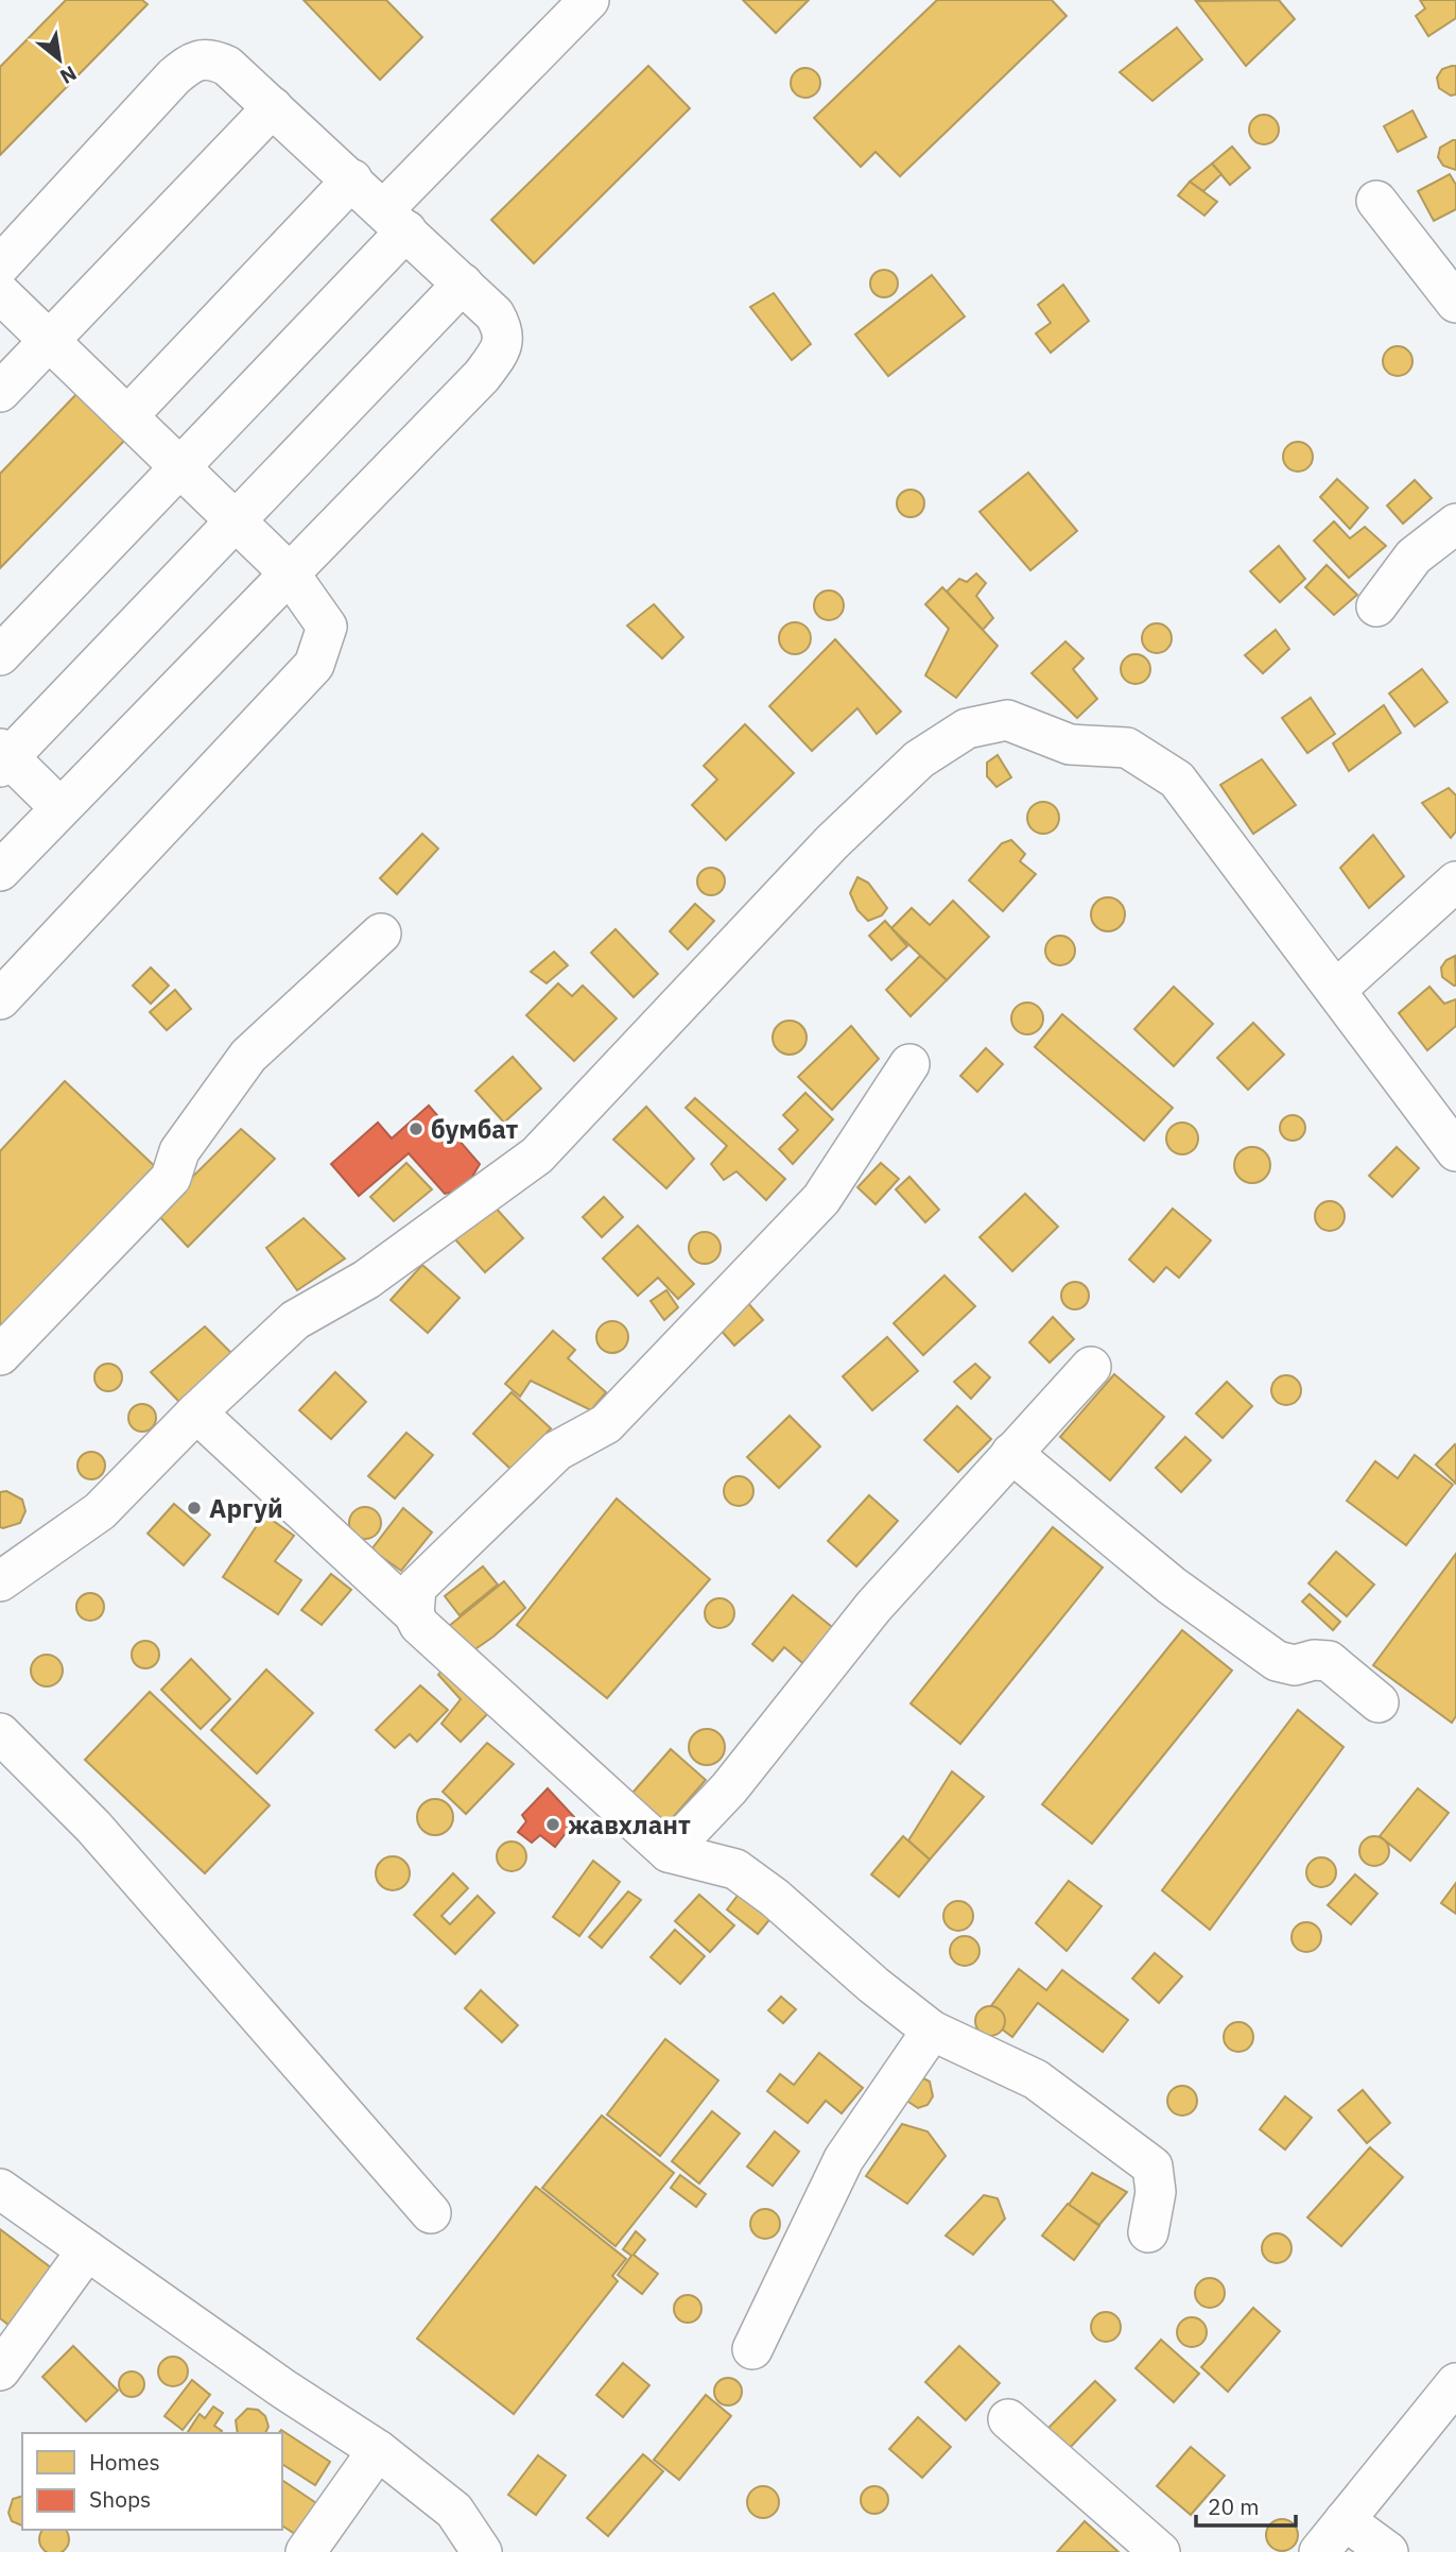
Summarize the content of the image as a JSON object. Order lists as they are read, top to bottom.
{
  "places": ["бумбат", "Аргуй", "жавхлант"],
  "legend": ["Homes", "Shops"],
  "scale_bar": "20 m",
  "north": "bottom right"
}
